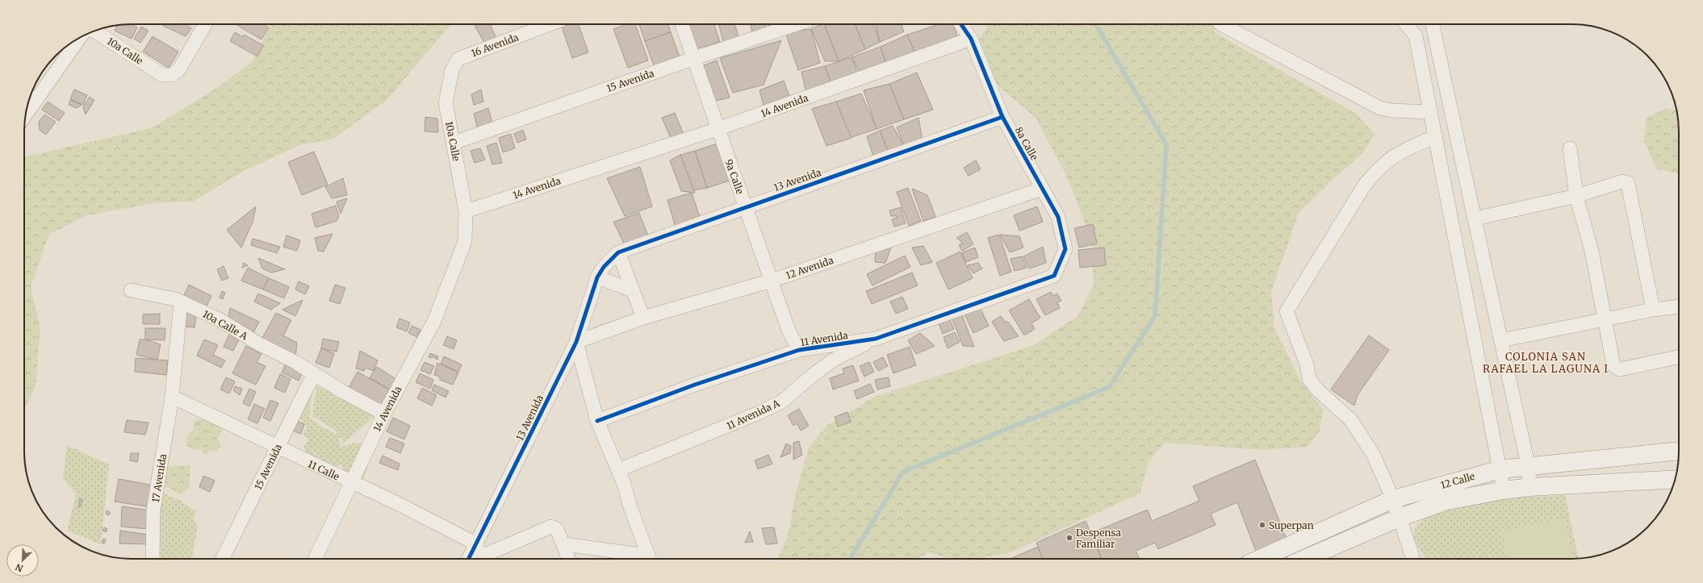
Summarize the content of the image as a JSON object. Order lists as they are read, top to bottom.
{
  "streets": {
    "main road": ["12 Calle"],
    "street": [
      "16 Avenida",
      "10a Calle",
      "15 Avenida",
      "14 Avenida",
      "8a Calle",
      "9a Calle",
      "13 Avenida",
      "12 Avenida",
      "10a Calle A",
      "11 Avenida",
      "11 Avenida A",
      "11 Calle",
      "17 Avenida"
    ]
  },
  "crossings": [
    ["16 Avenida", "10a Calle"],
    ["10a Calle", "15 Avenida"],
    ["10a Calle", "14 Avenida"],
    ["15 Avenida", "9a Calle"],
    ["15 Avenida", "10a Calle A"],
    ["15 Avenida", "11 Calle"],
    ["14 Avenida", "8a Calle"],
    ["14 Avenida", "9a Calle"],
    ["14 Avenida", "10a Calle A"],
    ["14 Avenida", "11 Calle"],
    ["8a Calle", "13 Avenida"],
    ["8a Calle", "12 Avenida"],
    ["8a Calle", "11 Avenida"],
    ["9a Calle", "13 Avenida"],
    ["9a Calle", "12 Avenida"],
    ["9a Calle", "11 Avenida"],
    ["13 Avenida", "12 Avenida"],
    ["13 Avenida", "11 Calle"],
    ["10a Calle A", "17 Avenida"],
    ["11 Avenida", "11 Avenida A"],
    ["11 Calle", "17 Avenida"]
  ],
  "districts": ["COLONIA SAN RAFAEL LA LAGUNA I"],
  "places": ["Superpan", "Despensa Familiar"],
  "north": "bottom left"
}
